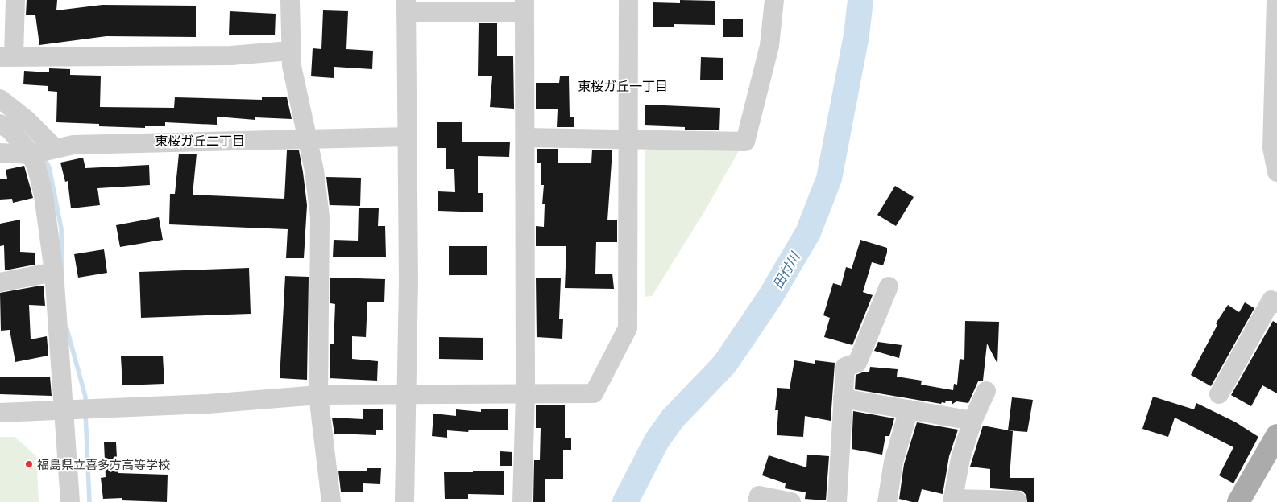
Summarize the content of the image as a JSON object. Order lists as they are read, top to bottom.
{
  "districts": ["東桜ガ丘一丁目", "東桜ガ丘二丁目"],
  "water": ["田付川"],
  "places": ["福島県立喜多方高等学校"]
}
